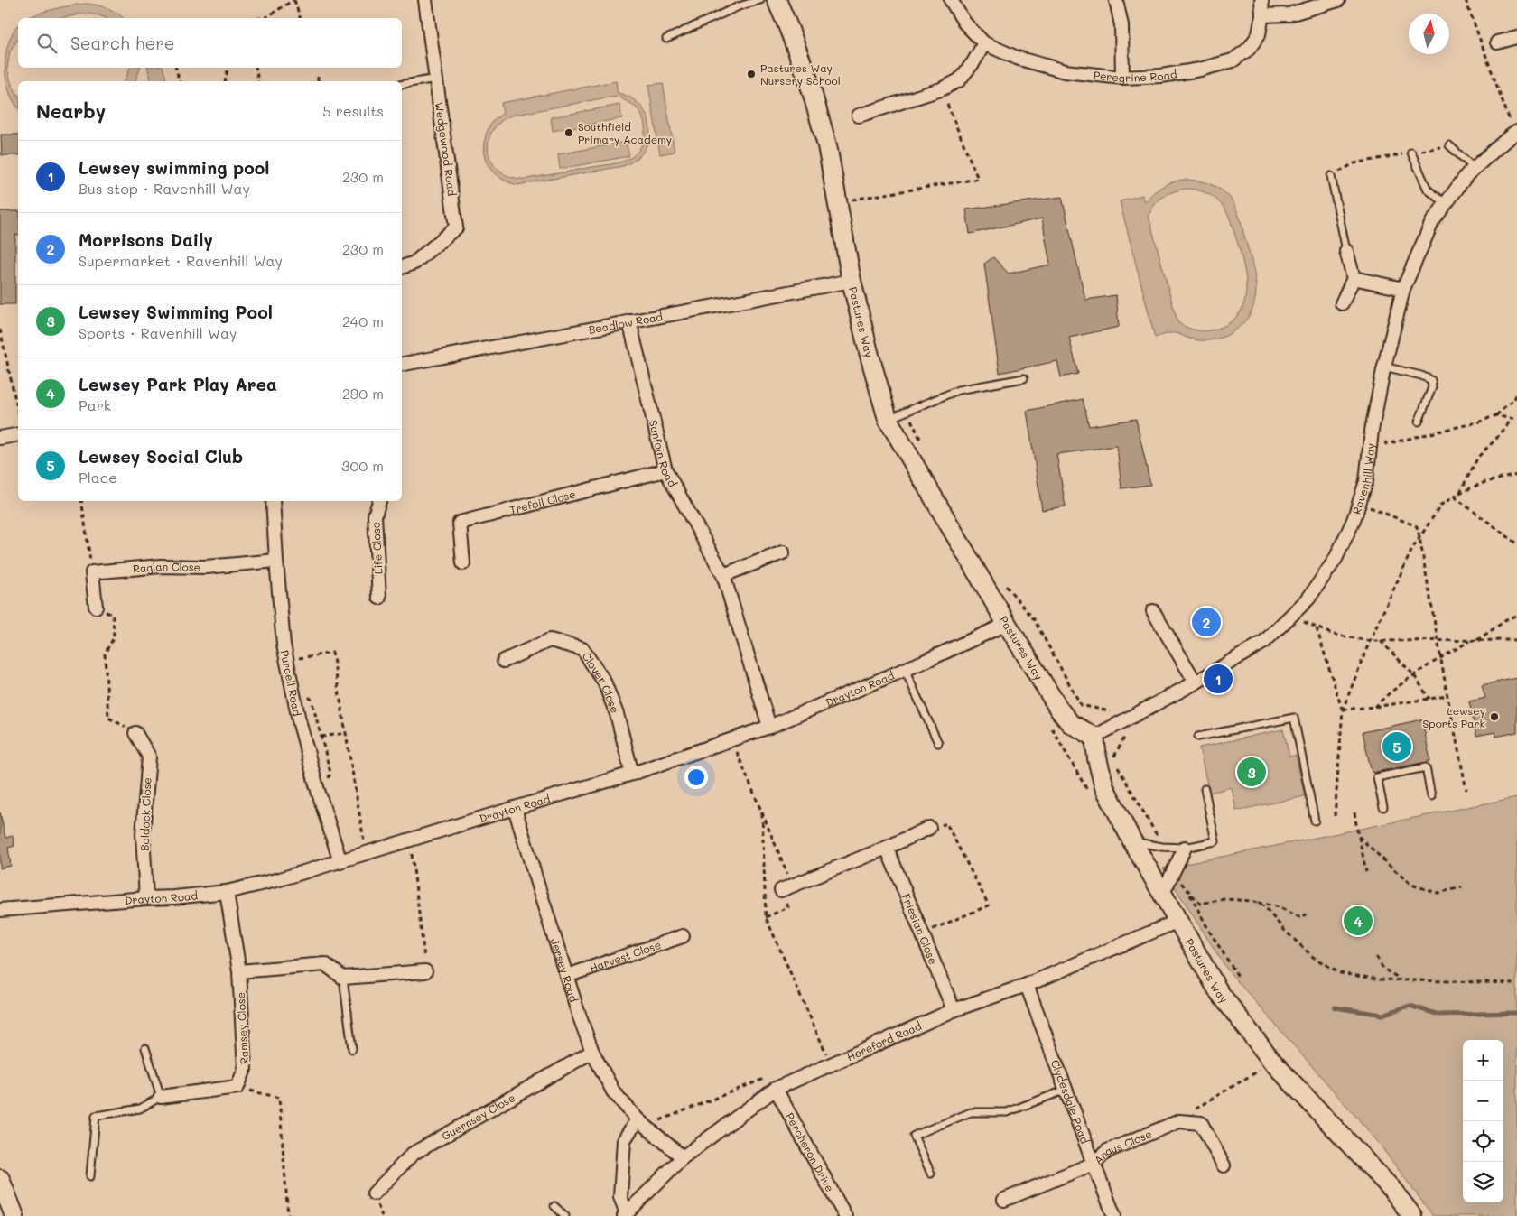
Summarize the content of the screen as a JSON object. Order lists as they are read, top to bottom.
{
  "streets": {
    "street": [
      "Peregrine Road",
      "Wedgewood Road",
      "Beadlow Road",
      "Pastures Way",
      "Sanfoin Road",
      "Ravenhill Way",
      "Trefoil Close",
      "Life Close",
      "Raglan Close",
      "Purcell Road",
      "Clover Close",
      "Drayton Road",
      "Baldock Close",
      "Friesian Close",
      "Harvest Close",
      "Jersey Road",
      "Ramsey Close",
      "Hereford Road",
      "Clydesdale Road",
      "Guernsey Close",
      "Angus Close",
      "Percheron Drive"
    ]
  },
  "crossings": [
    ["Beadlow Road", "Pastures Way"],
    ["Beadlow Road", "Sanfoin Road"],
    ["Pastures Way", "Ravenhill Way"],
    ["Pastures Way", "Drayton Road"],
    ["Pastures Way", "Hereford Road"],
    ["Sanfoin Road", "Trefoil Close"],
    ["Sanfoin Road", "Drayton Road"],
    ["Raglan Close", "Purcell Road"],
    ["Purcell Road", "Drayton Road"],
    ["Clover Close", "Drayton Road"],
    ["Drayton Road", "Baldock Close"],
    ["Drayton Road", "Jersey Road"],
    ["Drayton Road", "Ramsey Close"],
    ["Friesian Close", "Hereford Road"],
    ["Harvest Close", "Jersey Road"],
    ["Jersey Road", "Hereford Road"],
    ["Jersey Road", "Guernsey Close"],
    ["Hereford Road", "Clydesdale Road"],
    ["Hereford Road", "Percheron Drive"],
    ["Clydesdale Road", "Angus Close"]
  ],
  "places": ["Pastures Way Nursery School", "Southfield Primary Academy", "Lewsey Sports Park"],
  "north": "top",
  "page": {
    "search": "Search here",
    "heading": ["Nearby", "5 results"],
    "list": [
      {
        "mark": "1",
        "name": "Lewsey swimming pool",
        "note": "Bus stop · Ravenhill Way",
        "value": "230 m"
      },
      {
        "mark": "2",
        "name": "Morrisons Daily",
        "note": "Supermarket · Ravenhill Way",
        "value": "230 m"
      },
      {
        "mark": "3",
        "name": "Lewsey Swimming Pool",
        "note": "Sports · Ravenhill Way",
        "value": "240 m"
      },
      {
        "mark": "4",
        "name": "Lewsey Park Play Area",
        "note": "Park",
        "value": "290 m"
      },
      {
        "mark": "5",
        "name": "Lewsey Social Club",
        "note": "Place",
        "value": "300 m"
      }
    ],
    "pins": [
      "2",
      "1",
      "5",
      "3",
      "4"
    ],
    "map_buttons": ["+", "−"]
  }
}
